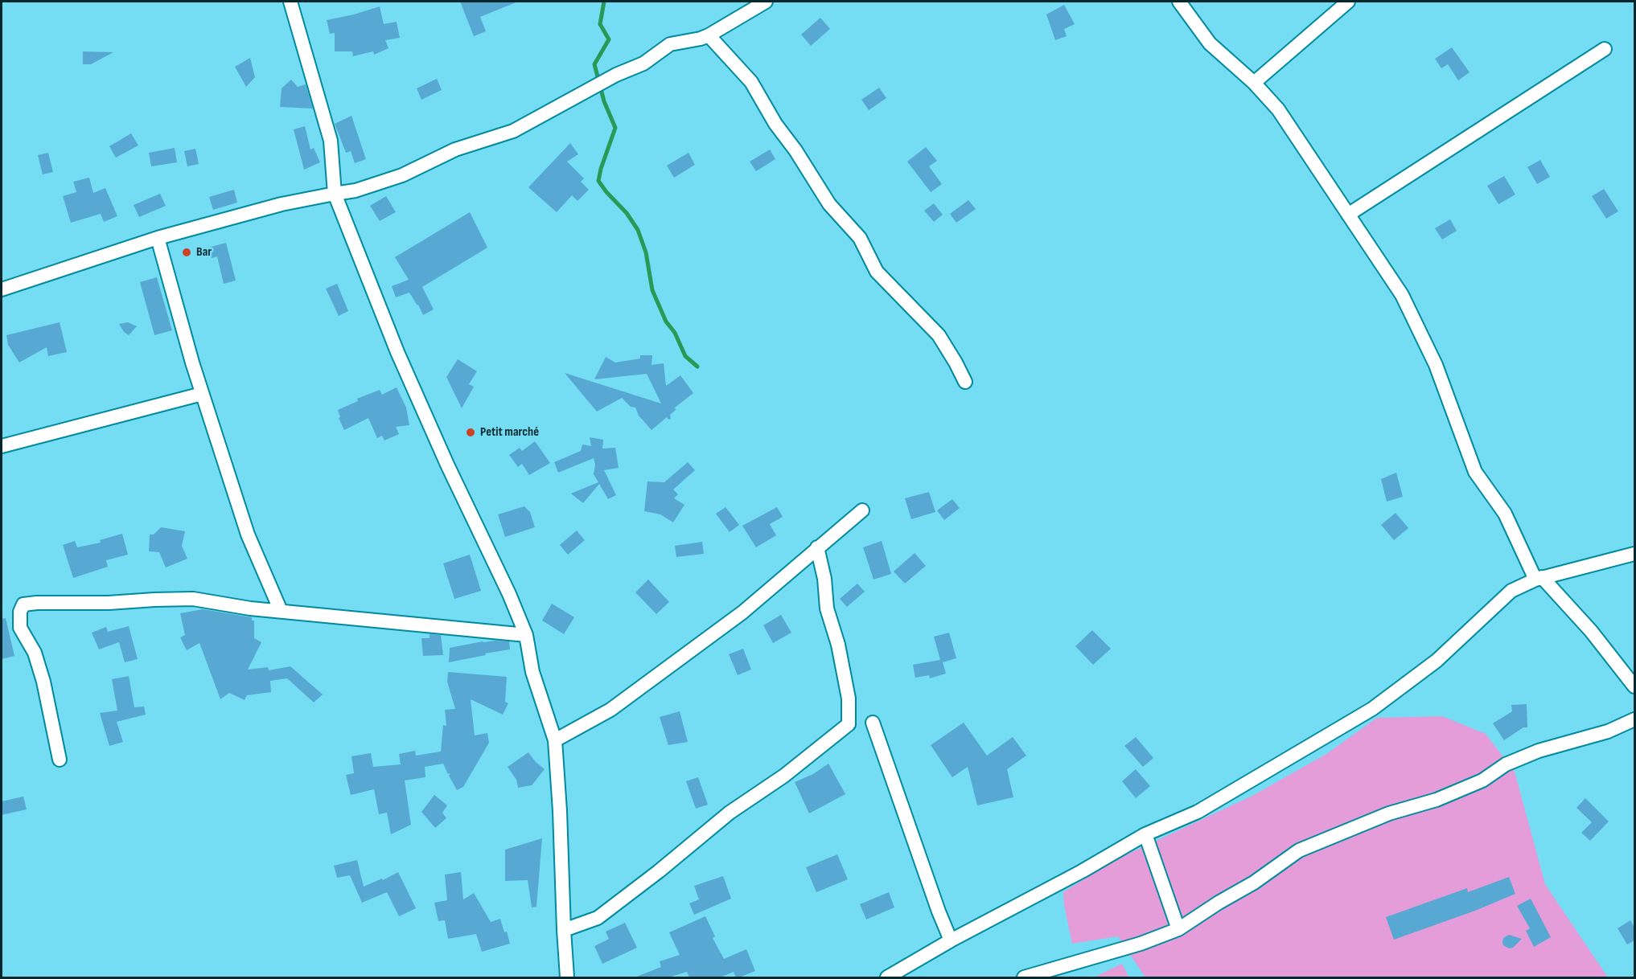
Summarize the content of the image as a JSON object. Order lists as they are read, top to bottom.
{
  "places": ["Bar", "Petit marché"]
}
